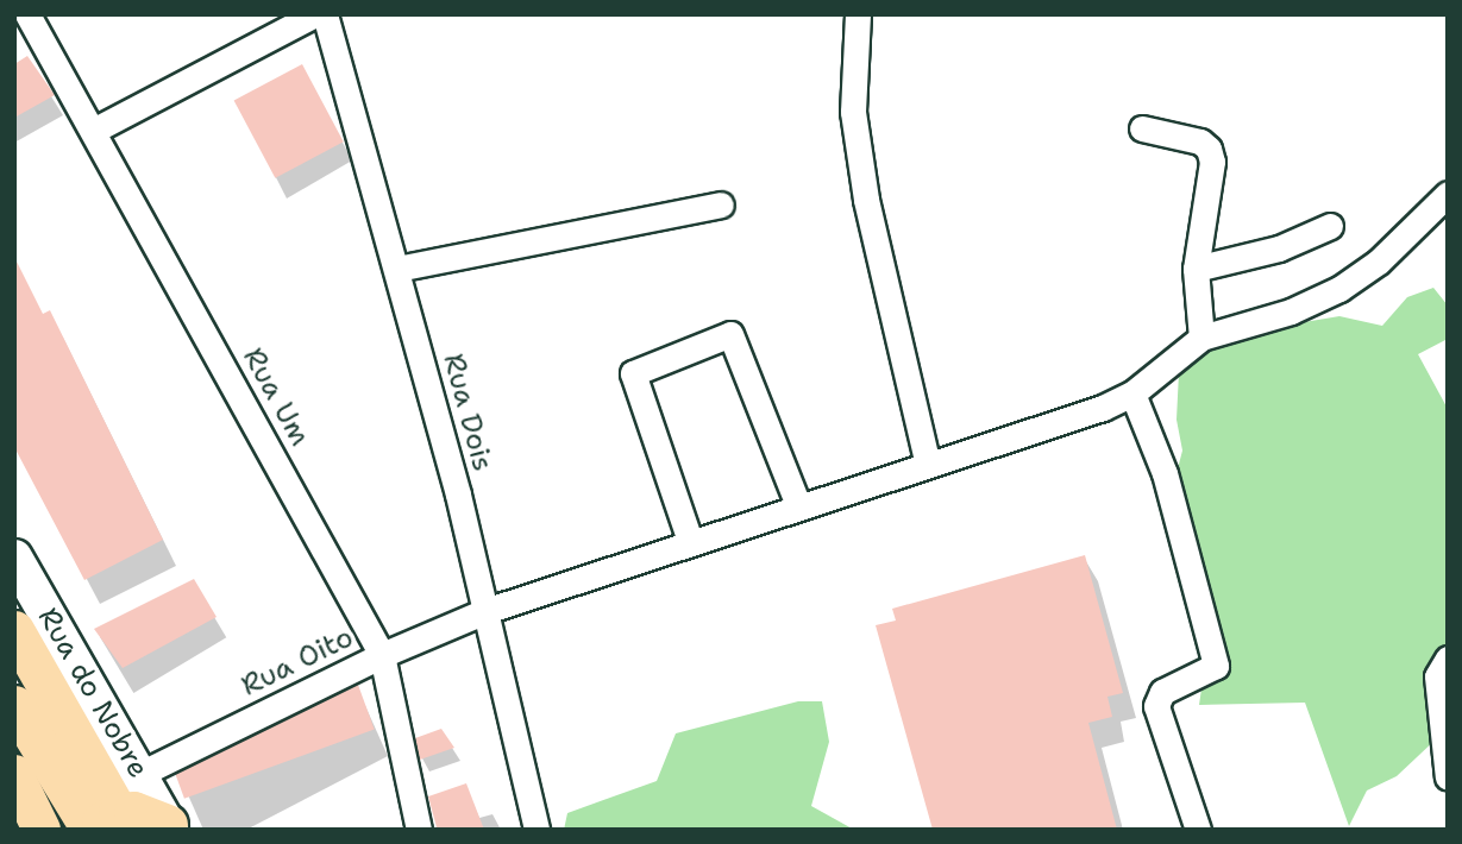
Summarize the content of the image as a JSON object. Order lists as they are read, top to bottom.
{
  "streets": {
    "main road": ["Rua do Nobre"],
    "street": ["Rua Um", "Rua Dois", "Rua Oito"]
  },
  "crossings": [
    ["Rua Um", "Rua Oito"],
    ["Rua Dois", "Rua Oito"],
    ["Rua Oito", "Rua do Nobre"]
  ]
}
